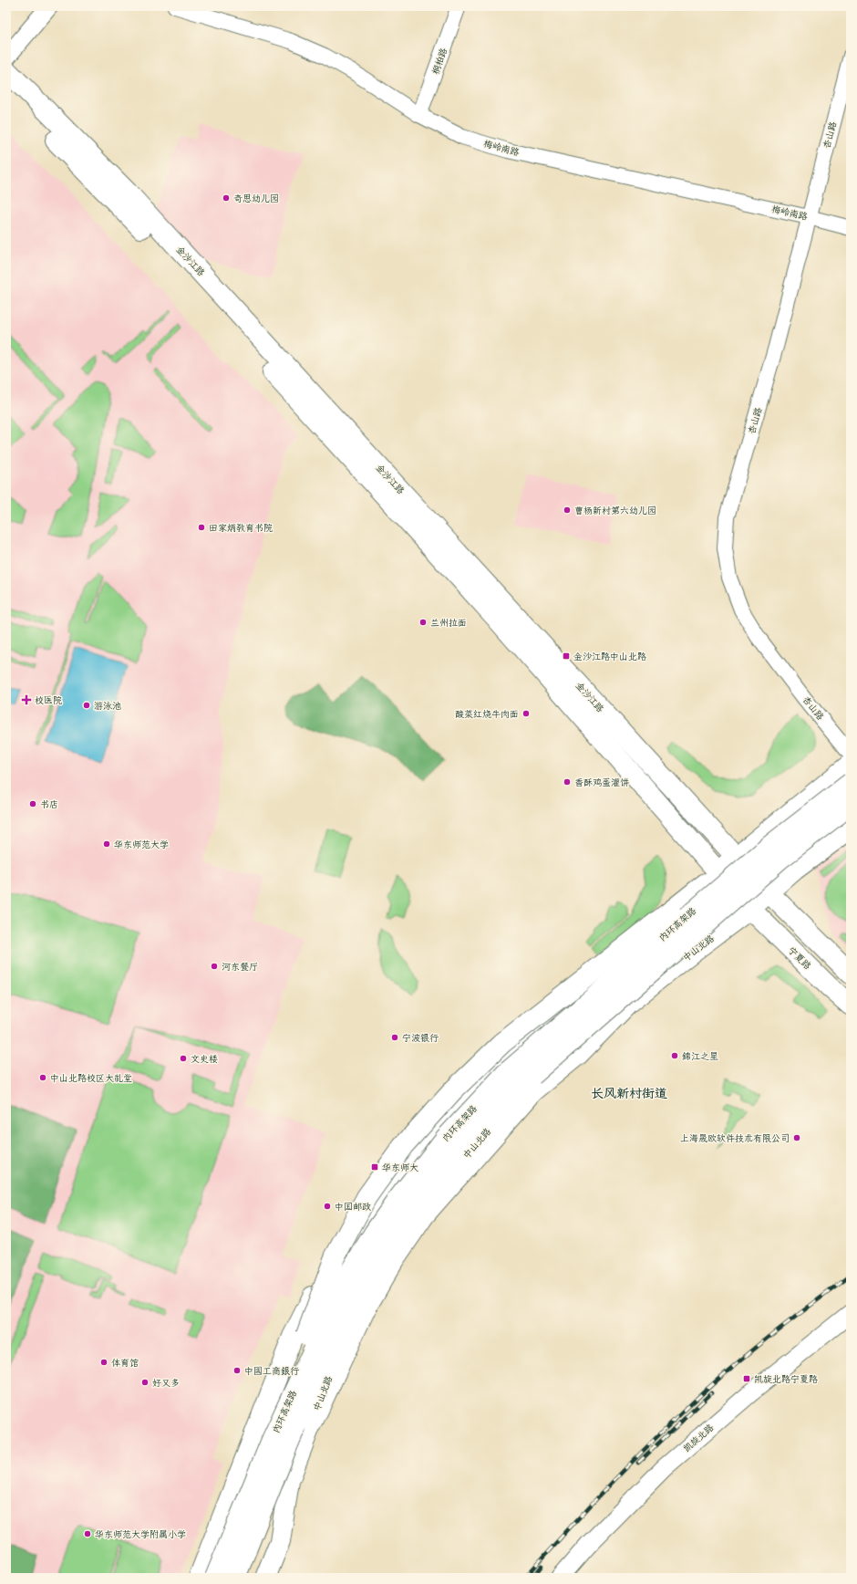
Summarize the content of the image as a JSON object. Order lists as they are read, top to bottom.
{
  "streets": {
    "main road": [
      "金沙江路",
      "内环高架路",
      "中山北路",
      "宁夏路"
    ],
    "street": [
      "桐柏路",
      "杏山路",
      "梅岭南路",
      "凯旋北路"
    ]
  },
  "crossings": [
    ["桐柏路", "梅岭南路"],
    ["杏山路", "梅岭南路"],
    ["金沙江路", "中山北路"],
    ["金沙江路", "宁夏路"],
    ["中山北路", "宁夏路"]
  ],
  "districts": ["长风新村街道"],
  "places": {
    "other": [
      "奇思幼儿园",
      "曹杨新村第六幼儿园",
      "田家炳教育书院",
      "兰州拉面",
      "游泳池",
      "酸菜红烧牛肉面",
      "香酥鸡蛋灌饼",
      "书店",
      "华东师范大学",
      "河东餐厅",
      "宁波银行",
      "錦江之星",
      "文史楼",
      "中山北路校区大礼堂",
      "上海晟欧软件技术有限公司",
      "中国邮政",
      "体育馆",
      "中國工商銀行",
      "好又多",
      "华东师范大学附属小学"
    ],
    "transit": ["金沙江路中山北路", "华东师大", "凯旋北路宁夏路"],
    "health": ["校医院"]
  }
}
